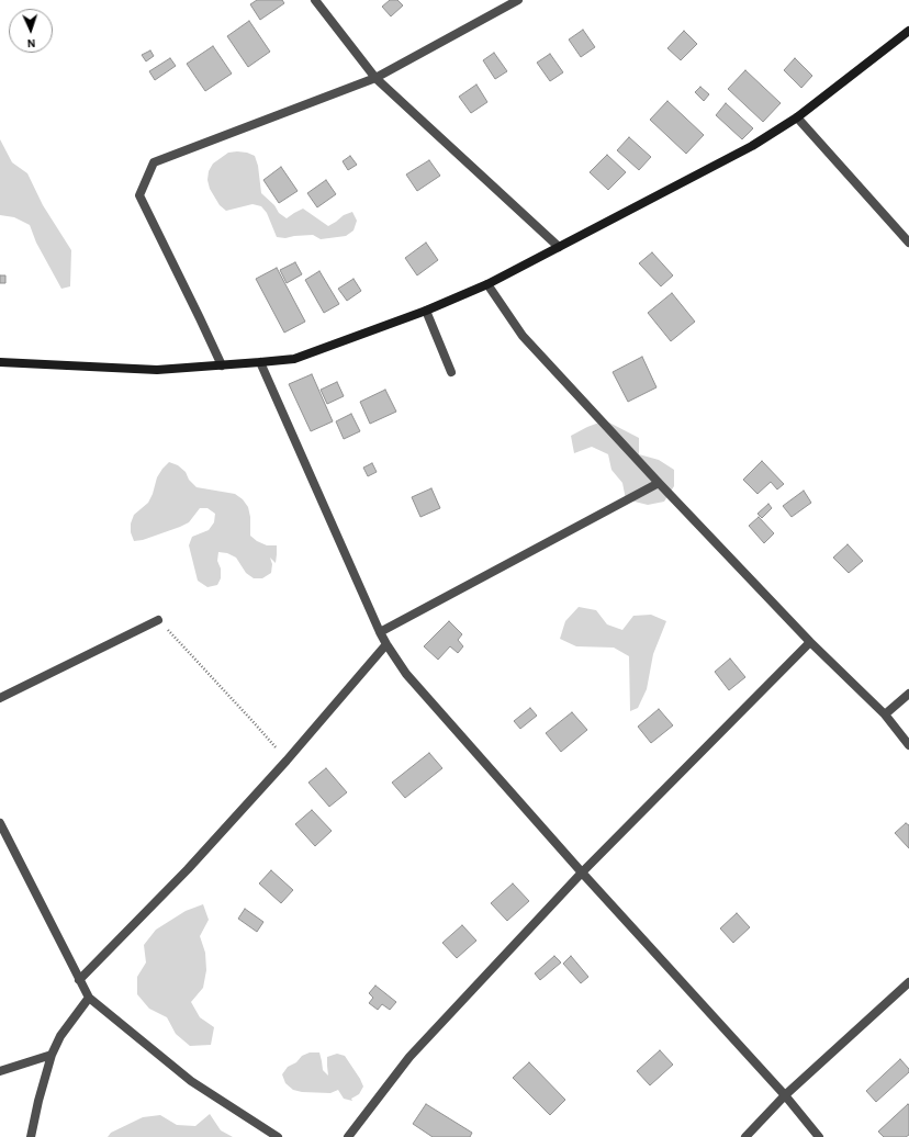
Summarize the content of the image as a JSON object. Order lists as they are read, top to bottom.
{
  "north": "bottom"
}
